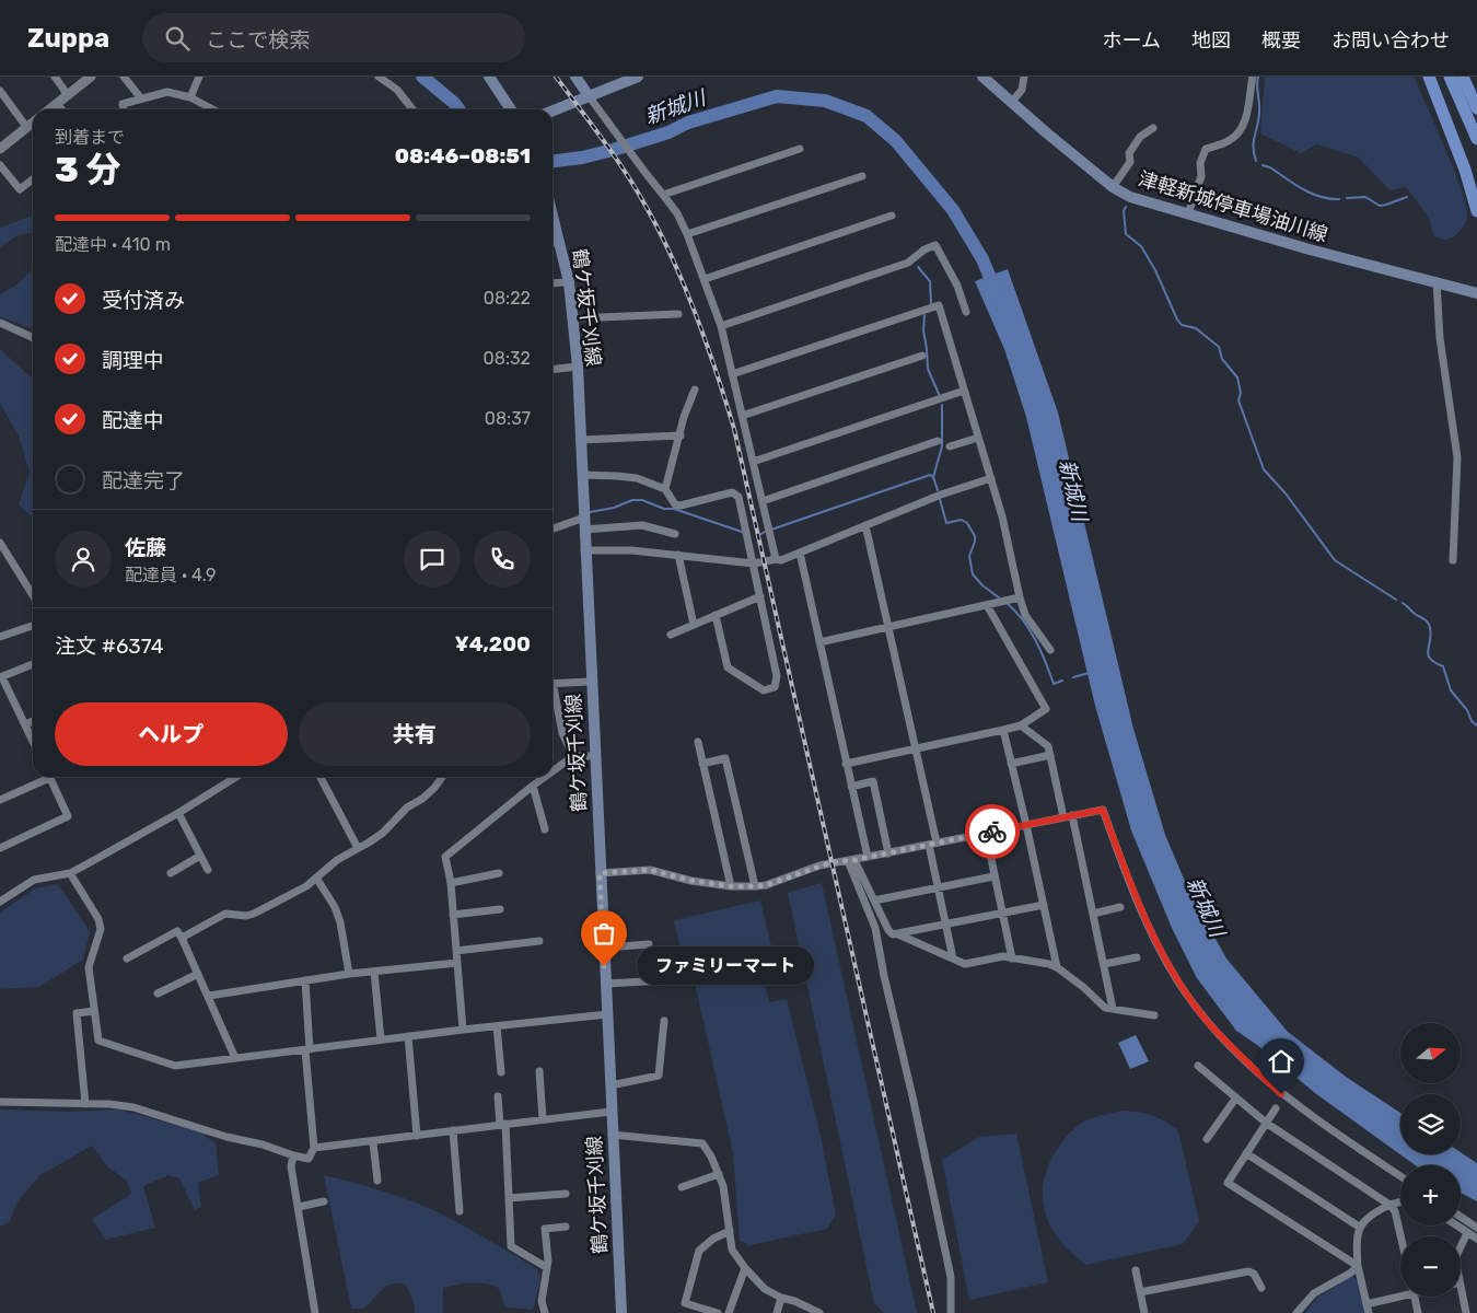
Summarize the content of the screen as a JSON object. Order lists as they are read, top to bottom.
{
  "streets": {
    "main road": ["津軽新城停車場油川線", "鶴ケ坂千刈線"]
  },
  "water": ["新城川"],
  "places": ["ファミリーマート"],
  "north": "right",
  "page": {
    "header": "Zuppa",
    "search": "ここで検索",
    "nav": [
      "ホーム",
      "地図",
      "概要",
      "お問い合わせ"
    ],
    "heading": ["3 分", "到着まで", "08:46–08:51"],
    "panel": [
      "佐藤",
      "配達員 · 4.9",
      "注文 #6374",
      "¥4,200"
    ],
    "bar": "配達中 · 410 m",
    "list": [
      ["受付済み", "08:22"],
      ["調理中", "08:32"],
      ["配達中", "08:37"],
      "配達完了"
    ],
    "buttons": ["ヘルプ", "共有"],
    "bubble": "ファミリーマート",
    "map_buttons": ["+", "−"]
  }
}
